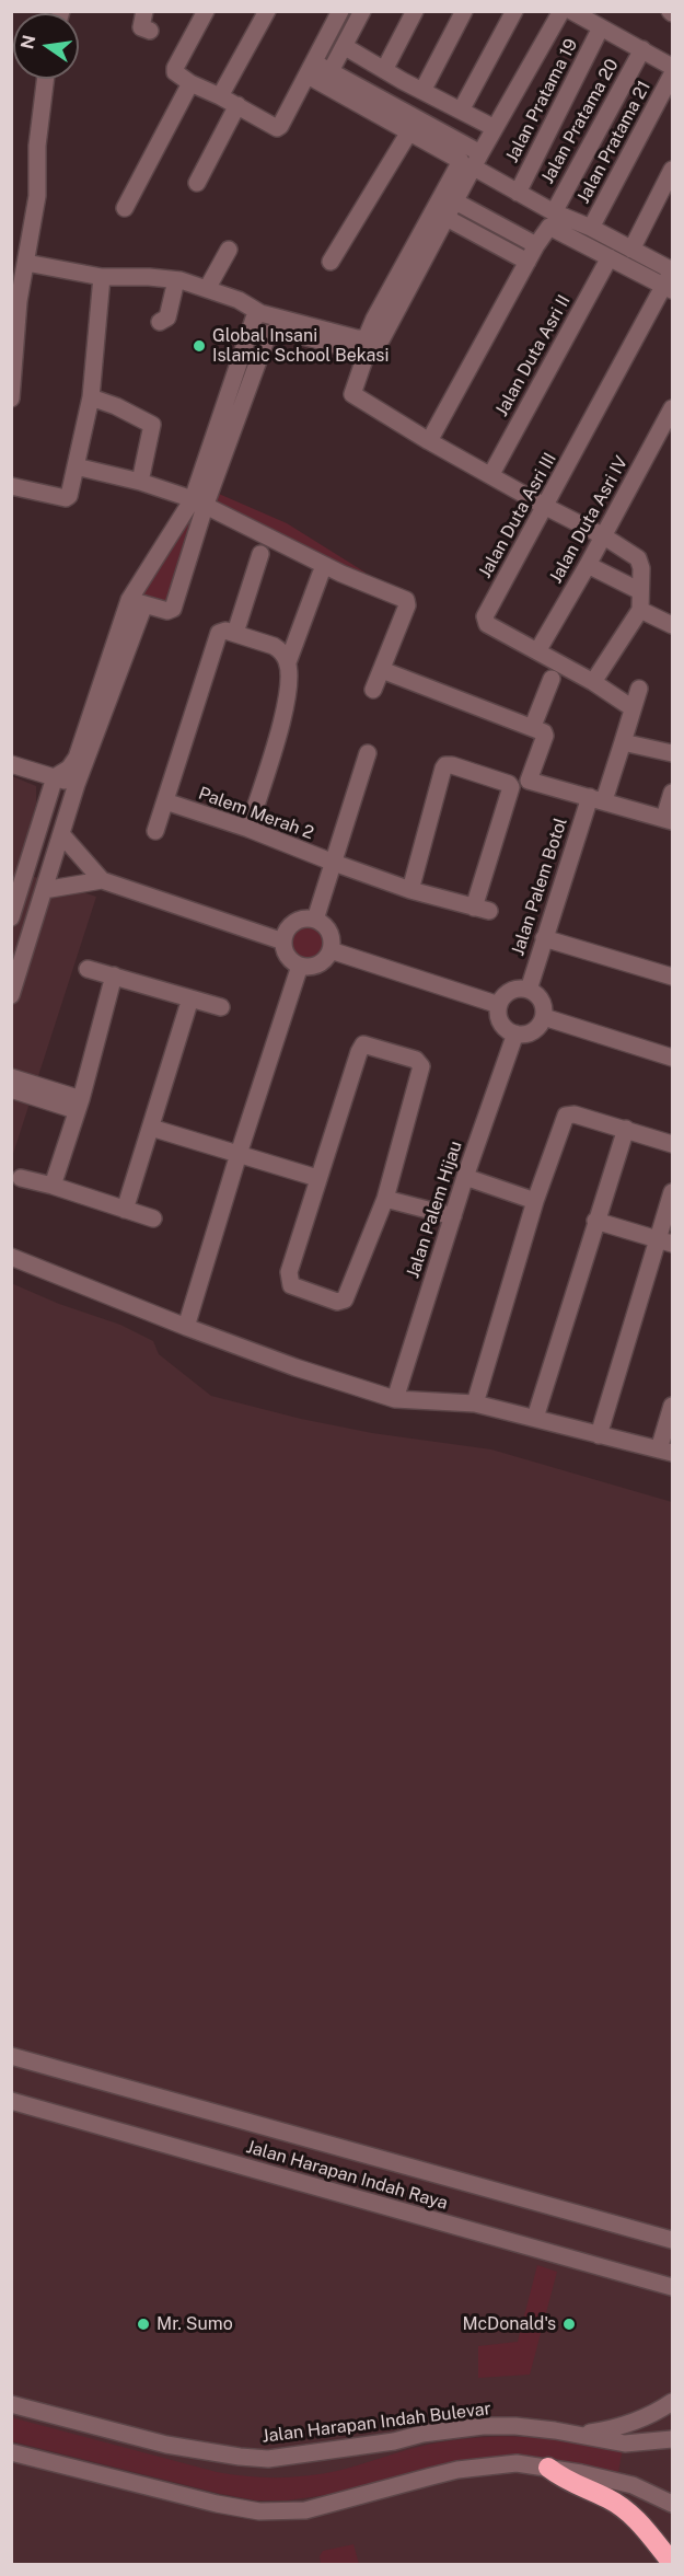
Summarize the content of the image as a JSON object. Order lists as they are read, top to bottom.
{
  "streets": {
    "street": [
      "Jalan Pratama 19",
      "Jalan Pratama 20",
      "Jalan Pratama 21",
      "Jalan Duta Asri II",
      "Jalan Duta Asri III",
      "Jalan Duta Asri IV",
      "Palem Merah 2",
      "Jalan Palem Botol",
      "Jalan Palem Hijau",
      "Jalan Harapan Indah Raya",
      "Jalan Harapan Indah Bulevar"
    ]
  },
  "crossings": [
    ["Jalan Duta Asri III", "Jalan Duta Asri IV"],
    ["Jalan Palem Botol", "Jalan Palem Hijau"]
  ],
  "places": ["Global Insani Islamic School Bekasi", "Mr. Sumo", "McDonald's"],
  "north": "left"
}
